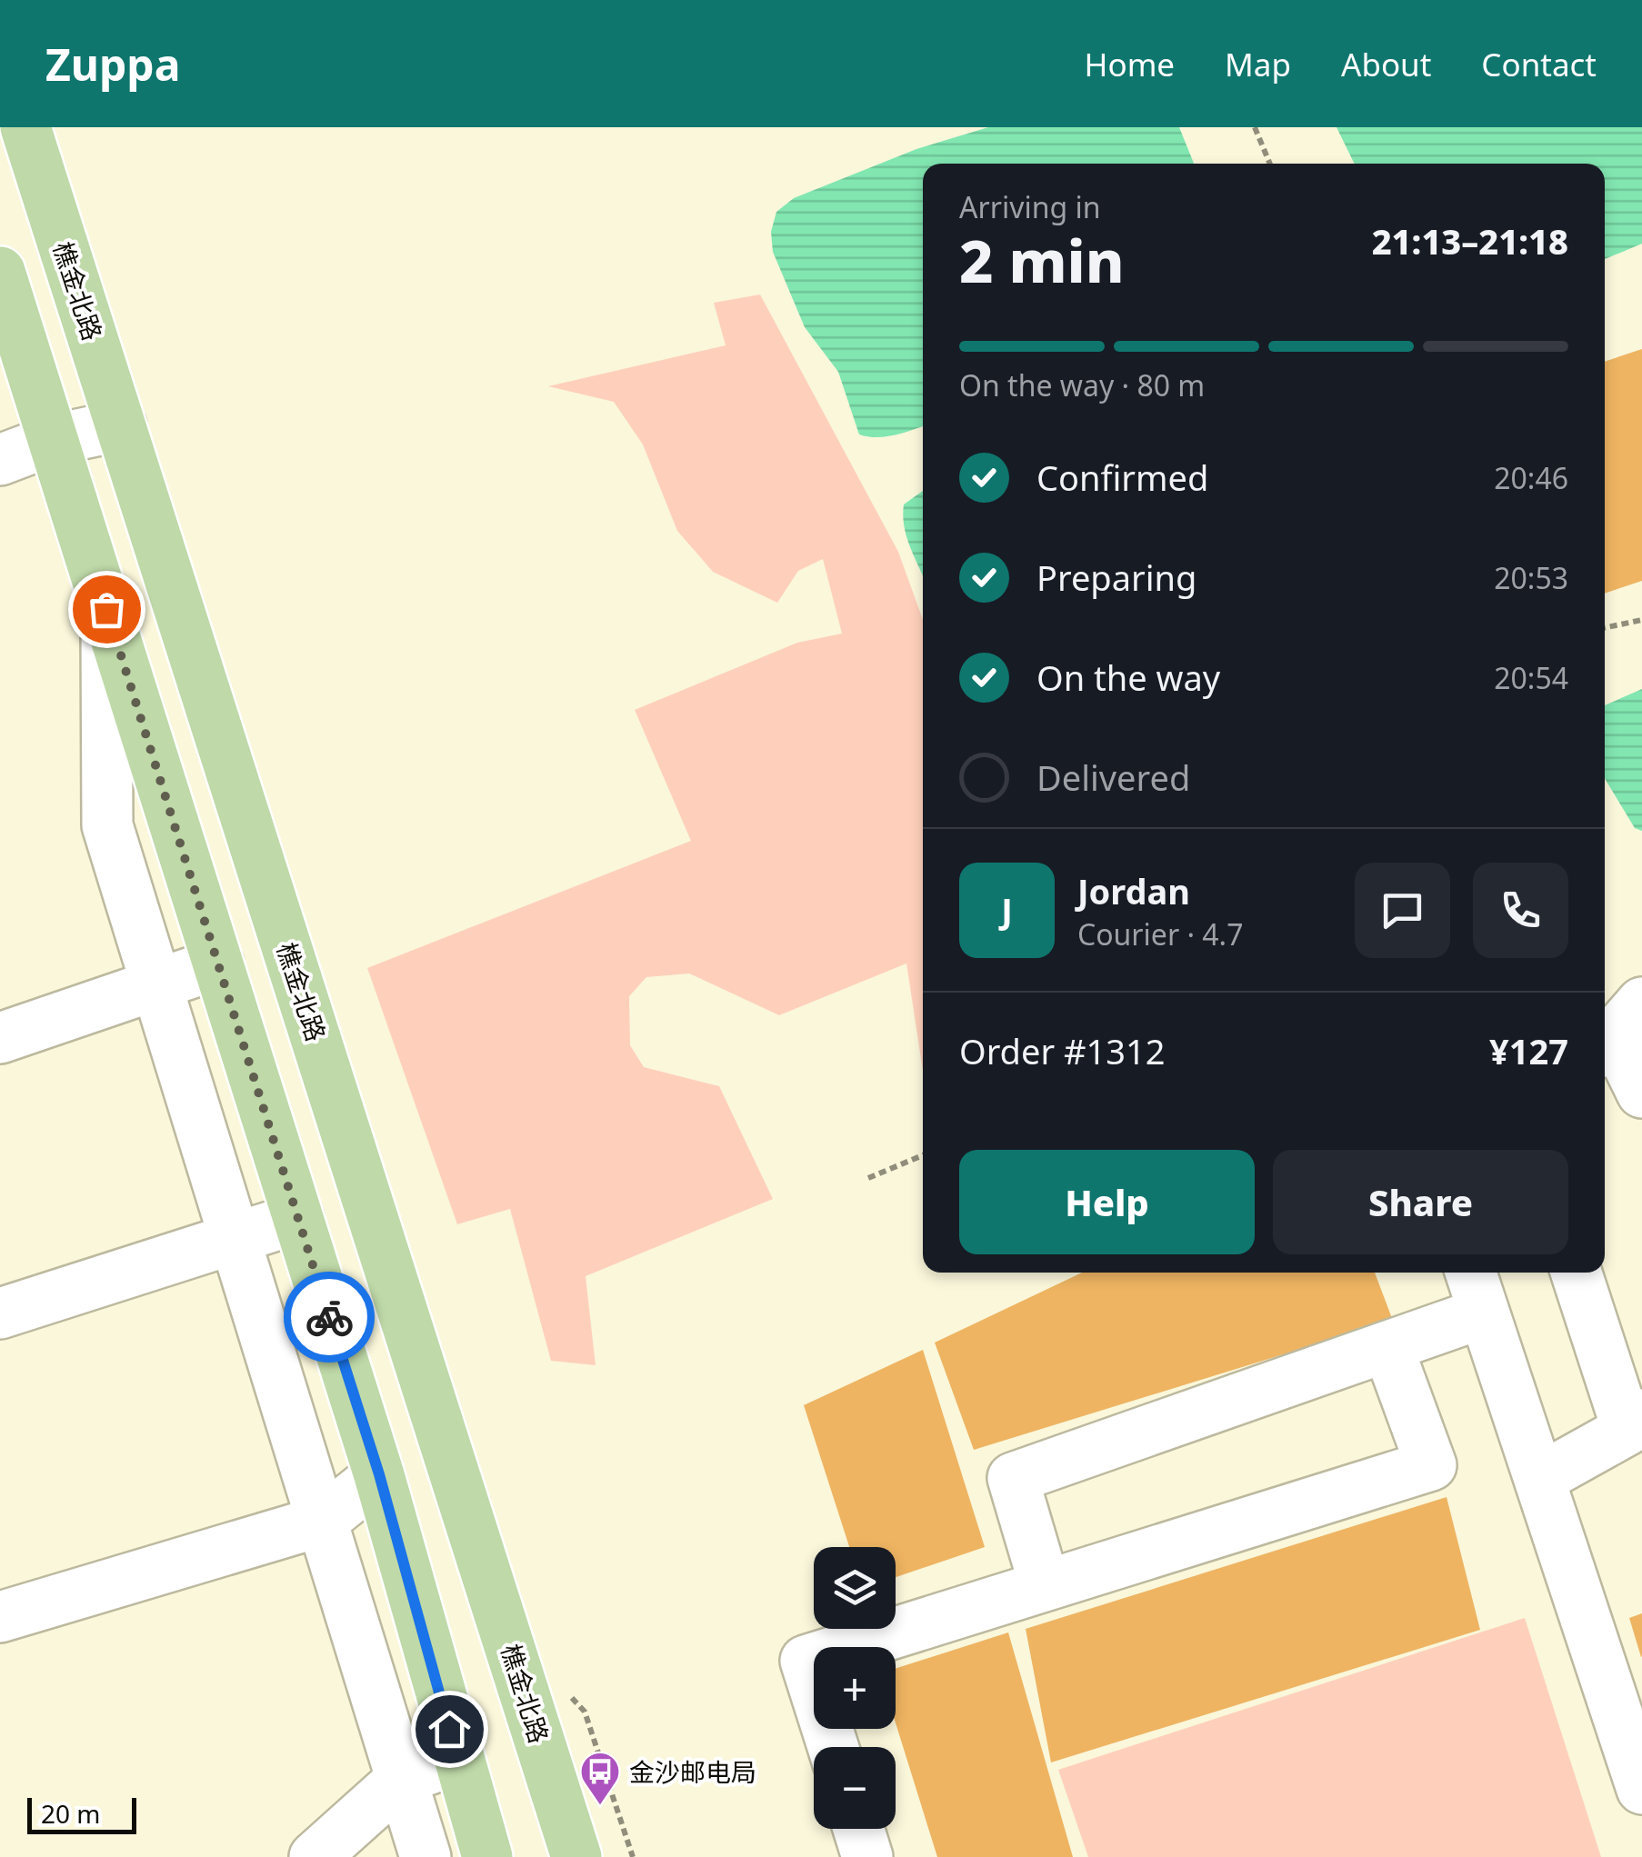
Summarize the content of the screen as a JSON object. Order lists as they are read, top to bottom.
{
  "streets": {
    "main road": ["樵金北路"]
  },
  "places": {
    "bus stop": ["金沙邮电局"]
  },
  "scale_bar": "20 m",
  "page": {
    "header": "Zuppa",
    "nav": [
      "Home",
      "Map",
      "About",
      "Contact"
    ],
    "heading": ["2 min", "Arriving in", "21:13–21:18"],
    "panel": [
      "Jordan",
      "Courier · 4.7",
      "Order #1312",
      "¥127"
    ],
    "bar": "On the way · 80 m",
    "list": [
      ["Confirmed", "20:46"],
      ["Preparing", "20:53"],
      ["On the way", "20:54"],
      "Delivered"
    ],
    "round": "J",
    "buttons": ["Help", "Share"],
    "map_buttons": ["+", "−"],
    "scale": "20 m"
  }
}
